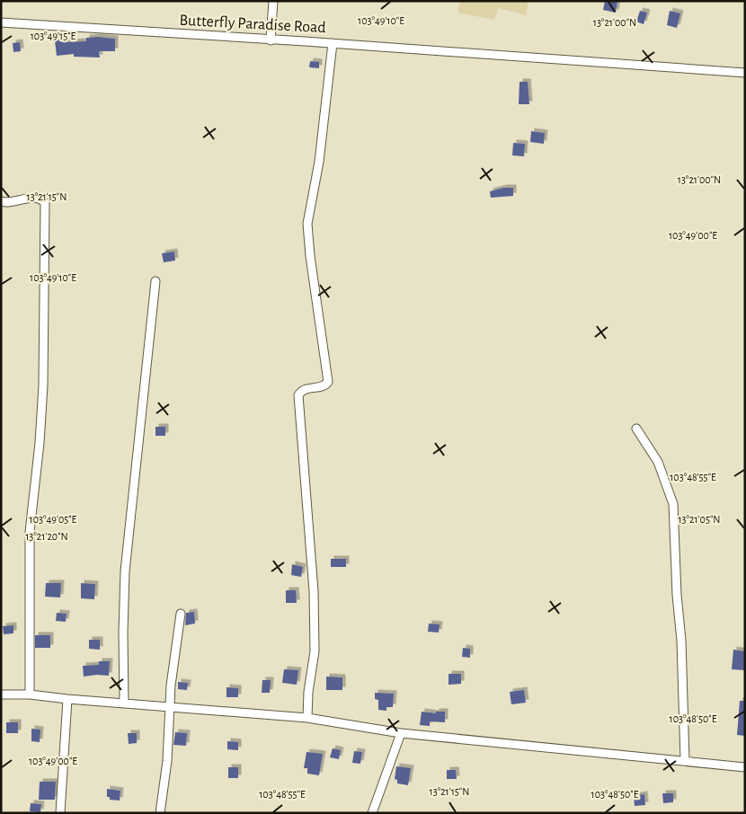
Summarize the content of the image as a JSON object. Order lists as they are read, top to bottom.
{
  "streets": {
    "street": ["Butterfly Paradise Road"]
  },
  "coordinates": [
    "103°49'10\"E",
    "13°21'00\"N",
    "103°49'15\"E",
    "13°21'15\"N",
    "103°49'00\"E",
    "103°48'55\"E",
    "103°49'05\"E",
    "13°21'05\"N",
    "13°21'20\"N",
    "103°48'50\"E"
  ]
}
